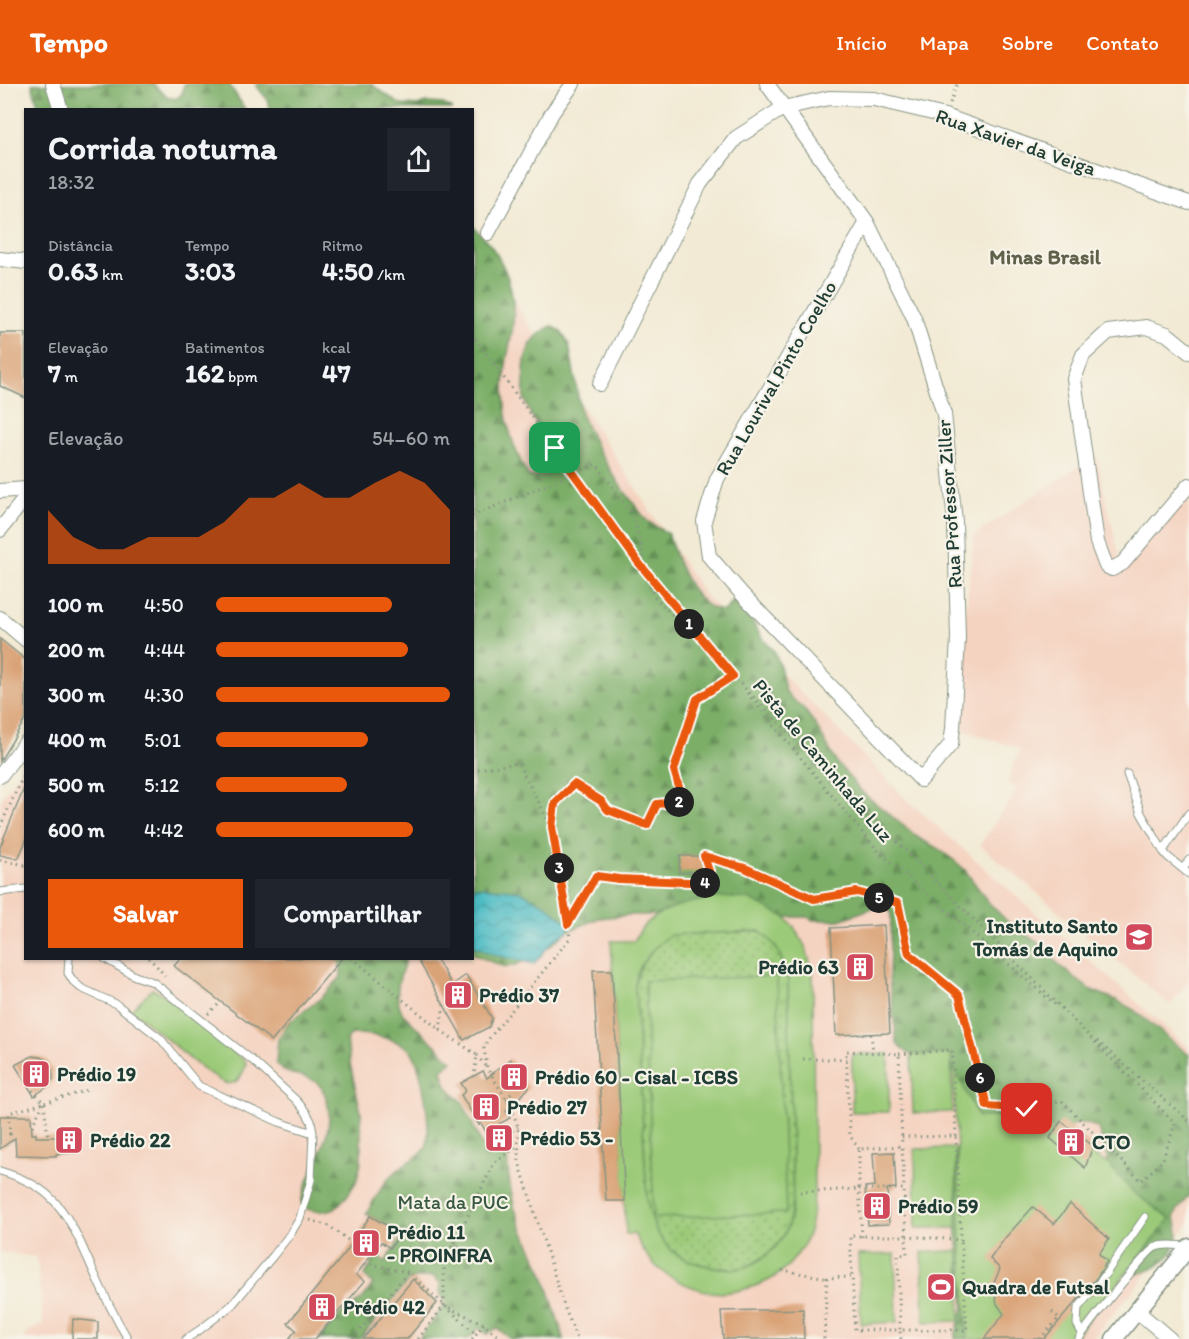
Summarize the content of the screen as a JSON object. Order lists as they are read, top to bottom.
{
  "streets": {
    "street": ["Rua Xavier da Veiga", "Rua Lourival Pinto Coelho", "Rua Professor Ziller"],
    "path": ["Pista de Caminhada Luz"]
  },
  "crossings": [
    ["Rua Xavier da Veiga", "Rua Professor Ziller"],
    ["Rua Lourival Pinto Coelho", "Rua Professor Ziller"]
  ],
  "districts": ["Minas Brasil"],
  "parks": ["Mata da PUC"],
  "places": {
    "school or university": ["Instituto Santo Tomás de Aquino"],
    "building": [
      "Prédio 63",
      "Prédio 37",
      "Prédio 19",
      "Prédio 60 - Cisal - ICBS",
      "Prédio 27",
      "Prédio 53 -",
      "Prédio 22",
      "CTO",
      "Prédio 59",
      "Prédio 11 - PROINFRA",
      "Prédio 42"
    ],
    "sports": ["Quadra de Futsal"]
  },
  "page": {
    "header": "Tempo",
    "nav": [
      "Início",
      "Mapa",
      "Sobre",
      "Contato"
    ],
    "heading": ["Corrida noturna", "18:32"],
    "stats": [
      ["Distância", "0.63 km"],
      ["Tempo", "3:03"],
      ["Ritmo", "4:50 /km"],
      ["Elevação", "7 m"],
      ["Batimentos", "162 bpm"],
      ["kcal", "47"]
    ],
    "chart": ["Elevação", "54–60 m"],
    "list": [
      {
        "name": "100 m",
        "note": "4:50"
      },
      {
        "name": "200 m",
        "note": "4:44"
      },
      {
        "name": "300 m",
        "note": "4:30"
      },
      {
        "name": "400 m",
        "note": "5:01"
      },
      {
        "name": "500 m",
        "note": "5:12"
      },
      {
        "name": "600 m",
        "note": "4:42"
      }
    ],
    "pins": [
      "1",
      "2",
      "3",
      "4",
      "5",
      "6"
    ],
    "buttons": ["Salvar", "Compartilhar"]
  }
}
